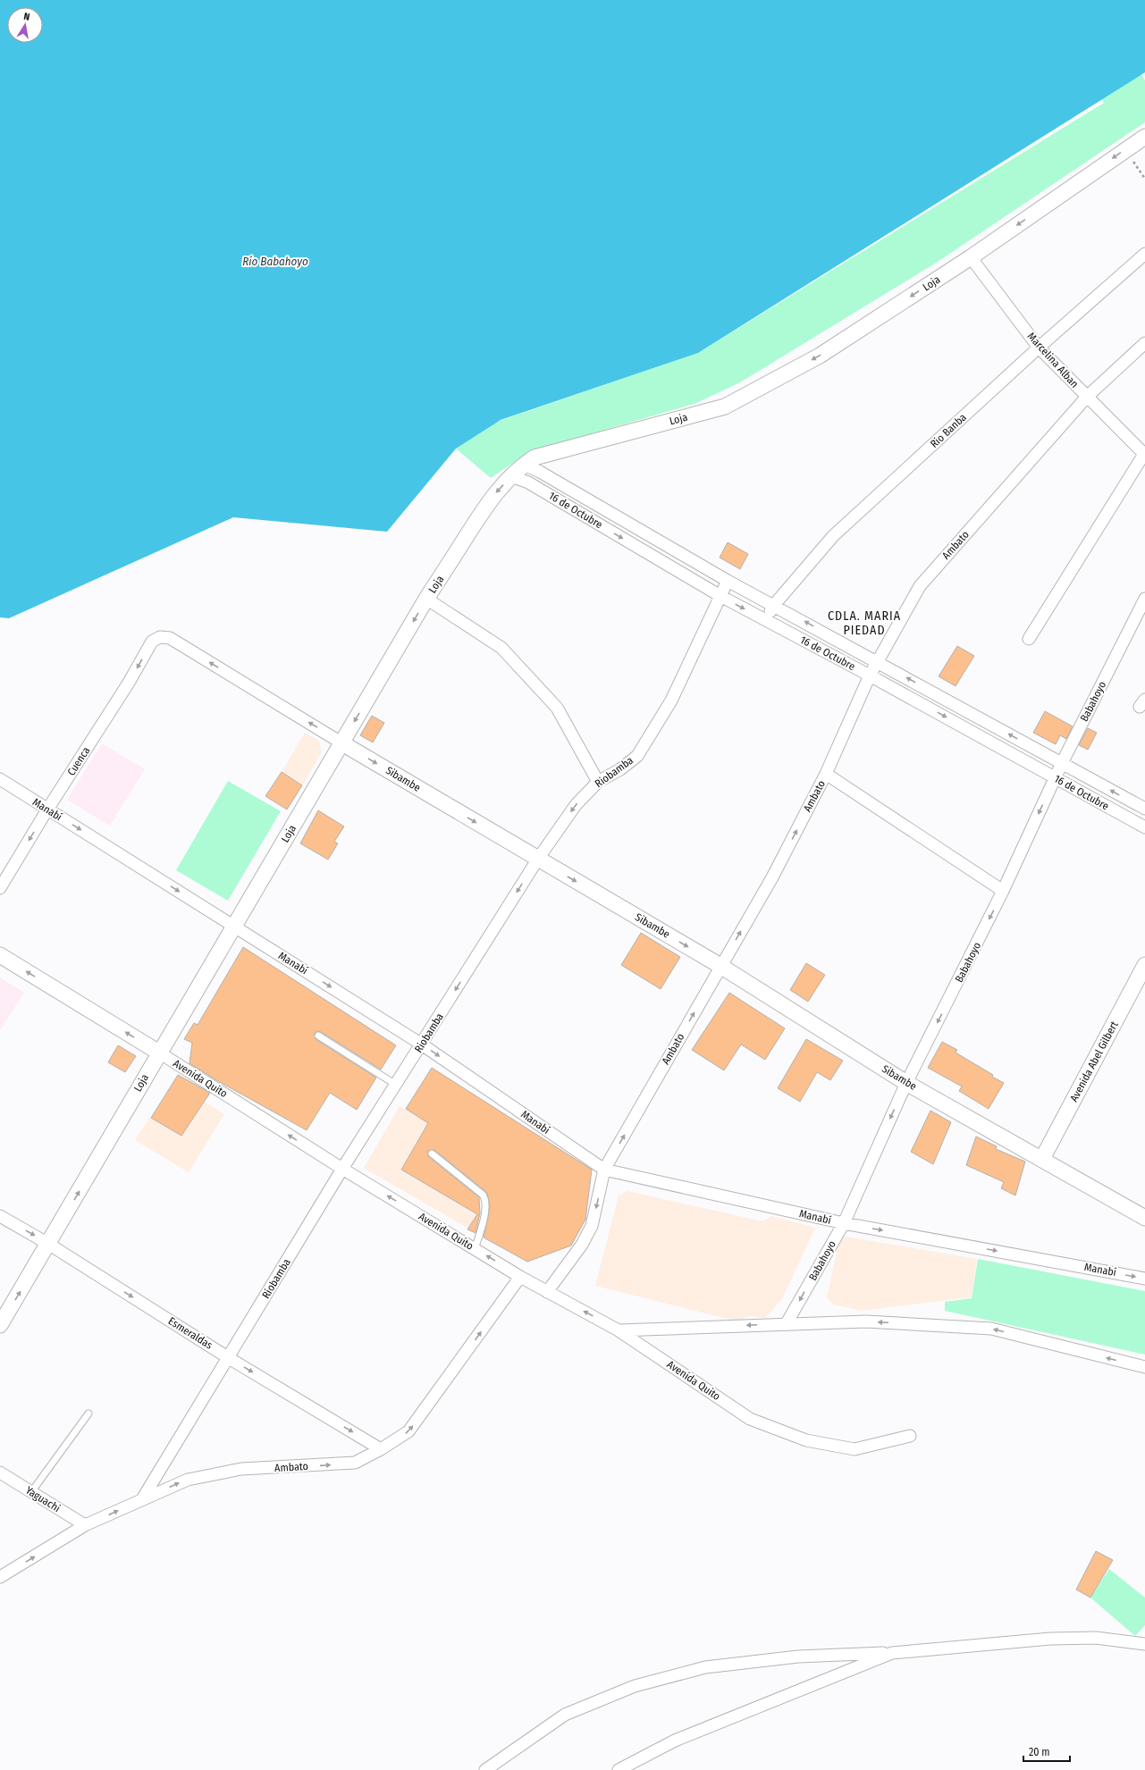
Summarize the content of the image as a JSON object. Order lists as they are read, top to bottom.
{
  "streets": {
    "street": [
      "Loja",
      "Marcelina Alban",
      "Rio Banba",
      "16 de Octubre",
      "Ambato",
      "Babahoyo",
      "Cuenca",
      "Riobamba",
      "Sibambe",
      "Manabí",
      "Avenida Abel Gilbert",
      "Avenida Quito",
      "Esmeraldas",
      "Yaguachi"
    ]
  },
  "crossings": [
    ["Loja", "Marcelina Alban"],
    ["Loja", "16 de Octubre"],
    ["Loja", "Sibambe"],
    ["Loja", "Manabí"],
    ["Loja", "Avenida Quito"],
    ["Loja", "Esmeraldas"],
    ["Marcelina Alban", "Rio Banba"],
    ["Marcelina Alban", "Ambato"],
    ["Rio Banba", "16 de Octubre"],
    ["16 de Octubre", "Ambato"],
    ["16 de Octubre", "Babahoyo"],
    ["16 de Octubre", "Riobamba"],
    ["Ambato", "Riobamba"],
    ["Ambato", "Sibambe"],
    ["Ambato", "Manabí"],
    ["Ambato", "Avenida Quito"],
    ["Ambato", "Esmeraldas"],
    ["Ambato", "Yaguachi"],
    ["Babahoyo", "Sibambe"],
    ["Babahoyo", "Manabí"],
    ["Cuenca", "Sibambe"],
    ["Cuenca", "Manabí"],
    ["Riobamba", "Sibambe"],
    ["Riobamba", "Manabí"],
    ["Riobamba", "Avenida Quito"],
    ["Riobamba", "Esmeraldas"],
    ["Sibambe", "Avenida Abel Gilbert"]
  ],
  "one_way": [
    "Babahoyo",
    "Cuenca",
    "Avenida Quito",
    "Esmeraldas"
  ],
  "districts": ["CDLA. MARIA PIEDAD"],
  "water": ["Río Babahoyo"],
  "scale_bar": "20 m",
  "north": "top"
}
